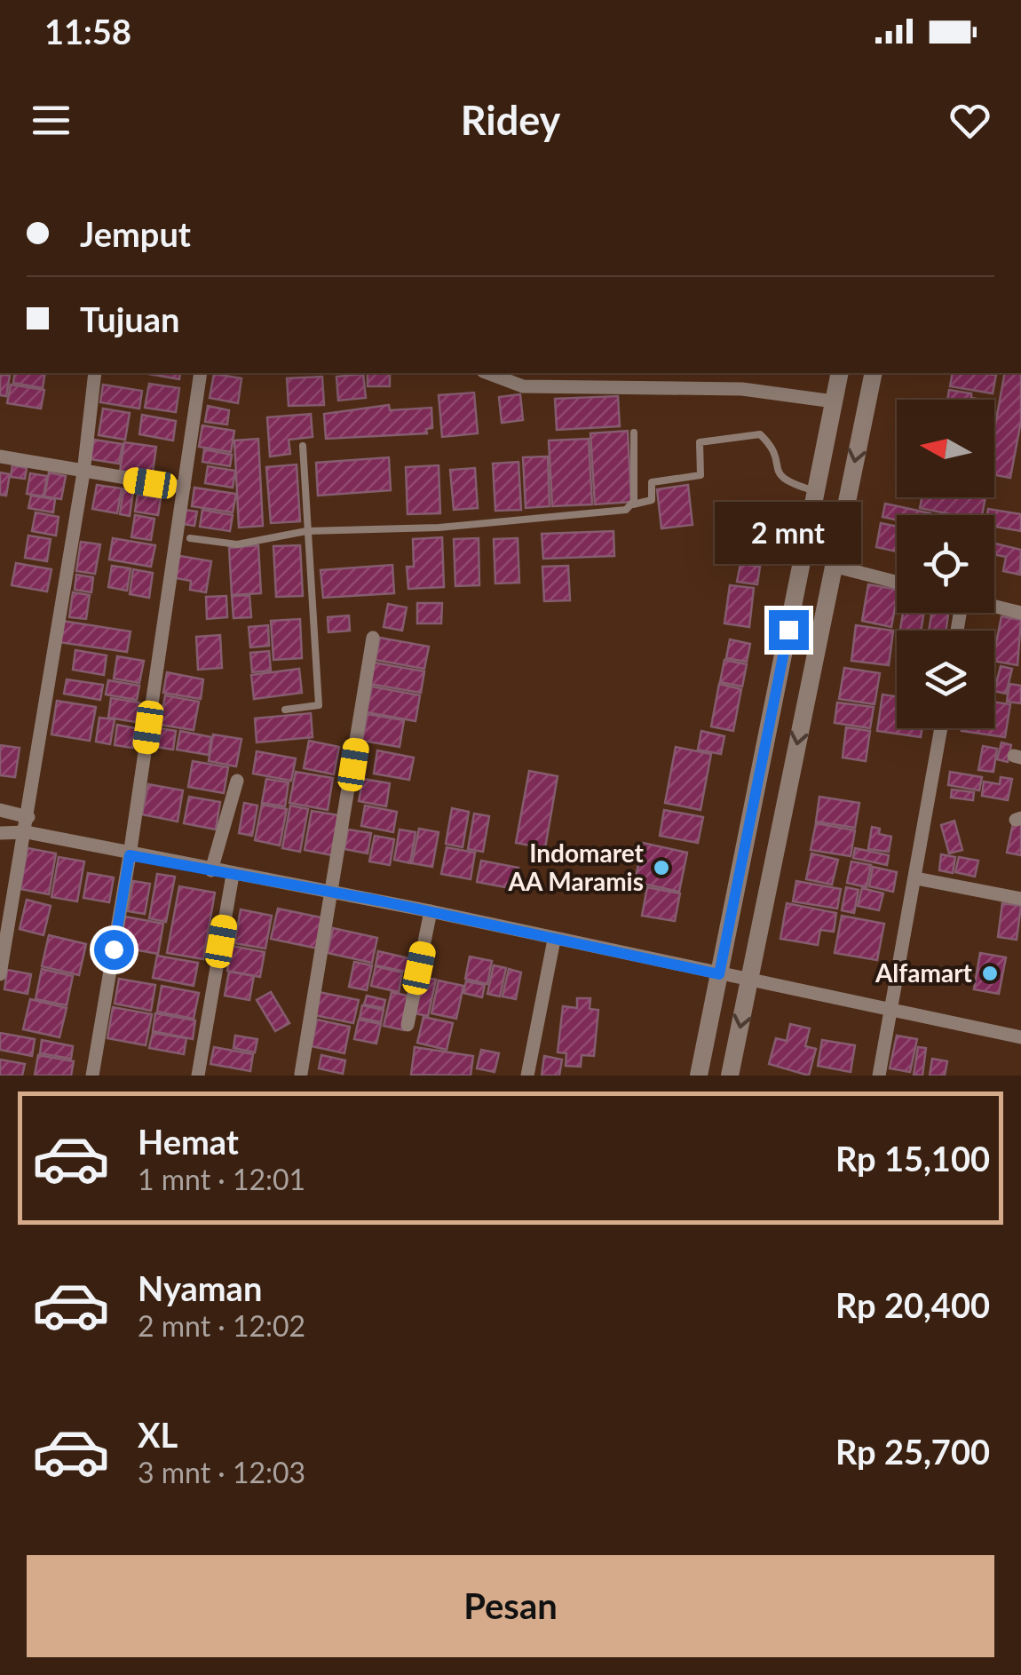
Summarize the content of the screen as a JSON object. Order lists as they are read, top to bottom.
{
  "places": ["Indomaret AA Maramis", "Alfamart"],
  "north": "left",
  "page": {
    "status": "11:58",
    "header": "Ridey",
    "banner": ["Jemput", "Tujuan"],
    "bubble": "2 mnt",
    "list": [
      {
        "name": "Hemat",
        "note": "1 mnt · 12:01",
        "value": "Rp 15,100"
      },
      {
        "name": "Nyaman",
        "note": "2 mnt · 12:02",
        "value": "Rp 20,400"
      },
      {
        "name": "XL",
        "note": "3 mnt · 12:03",
        "value": "Rp 25,700"
      }
    ],
    "buttons": "Pesan"
  }
}
